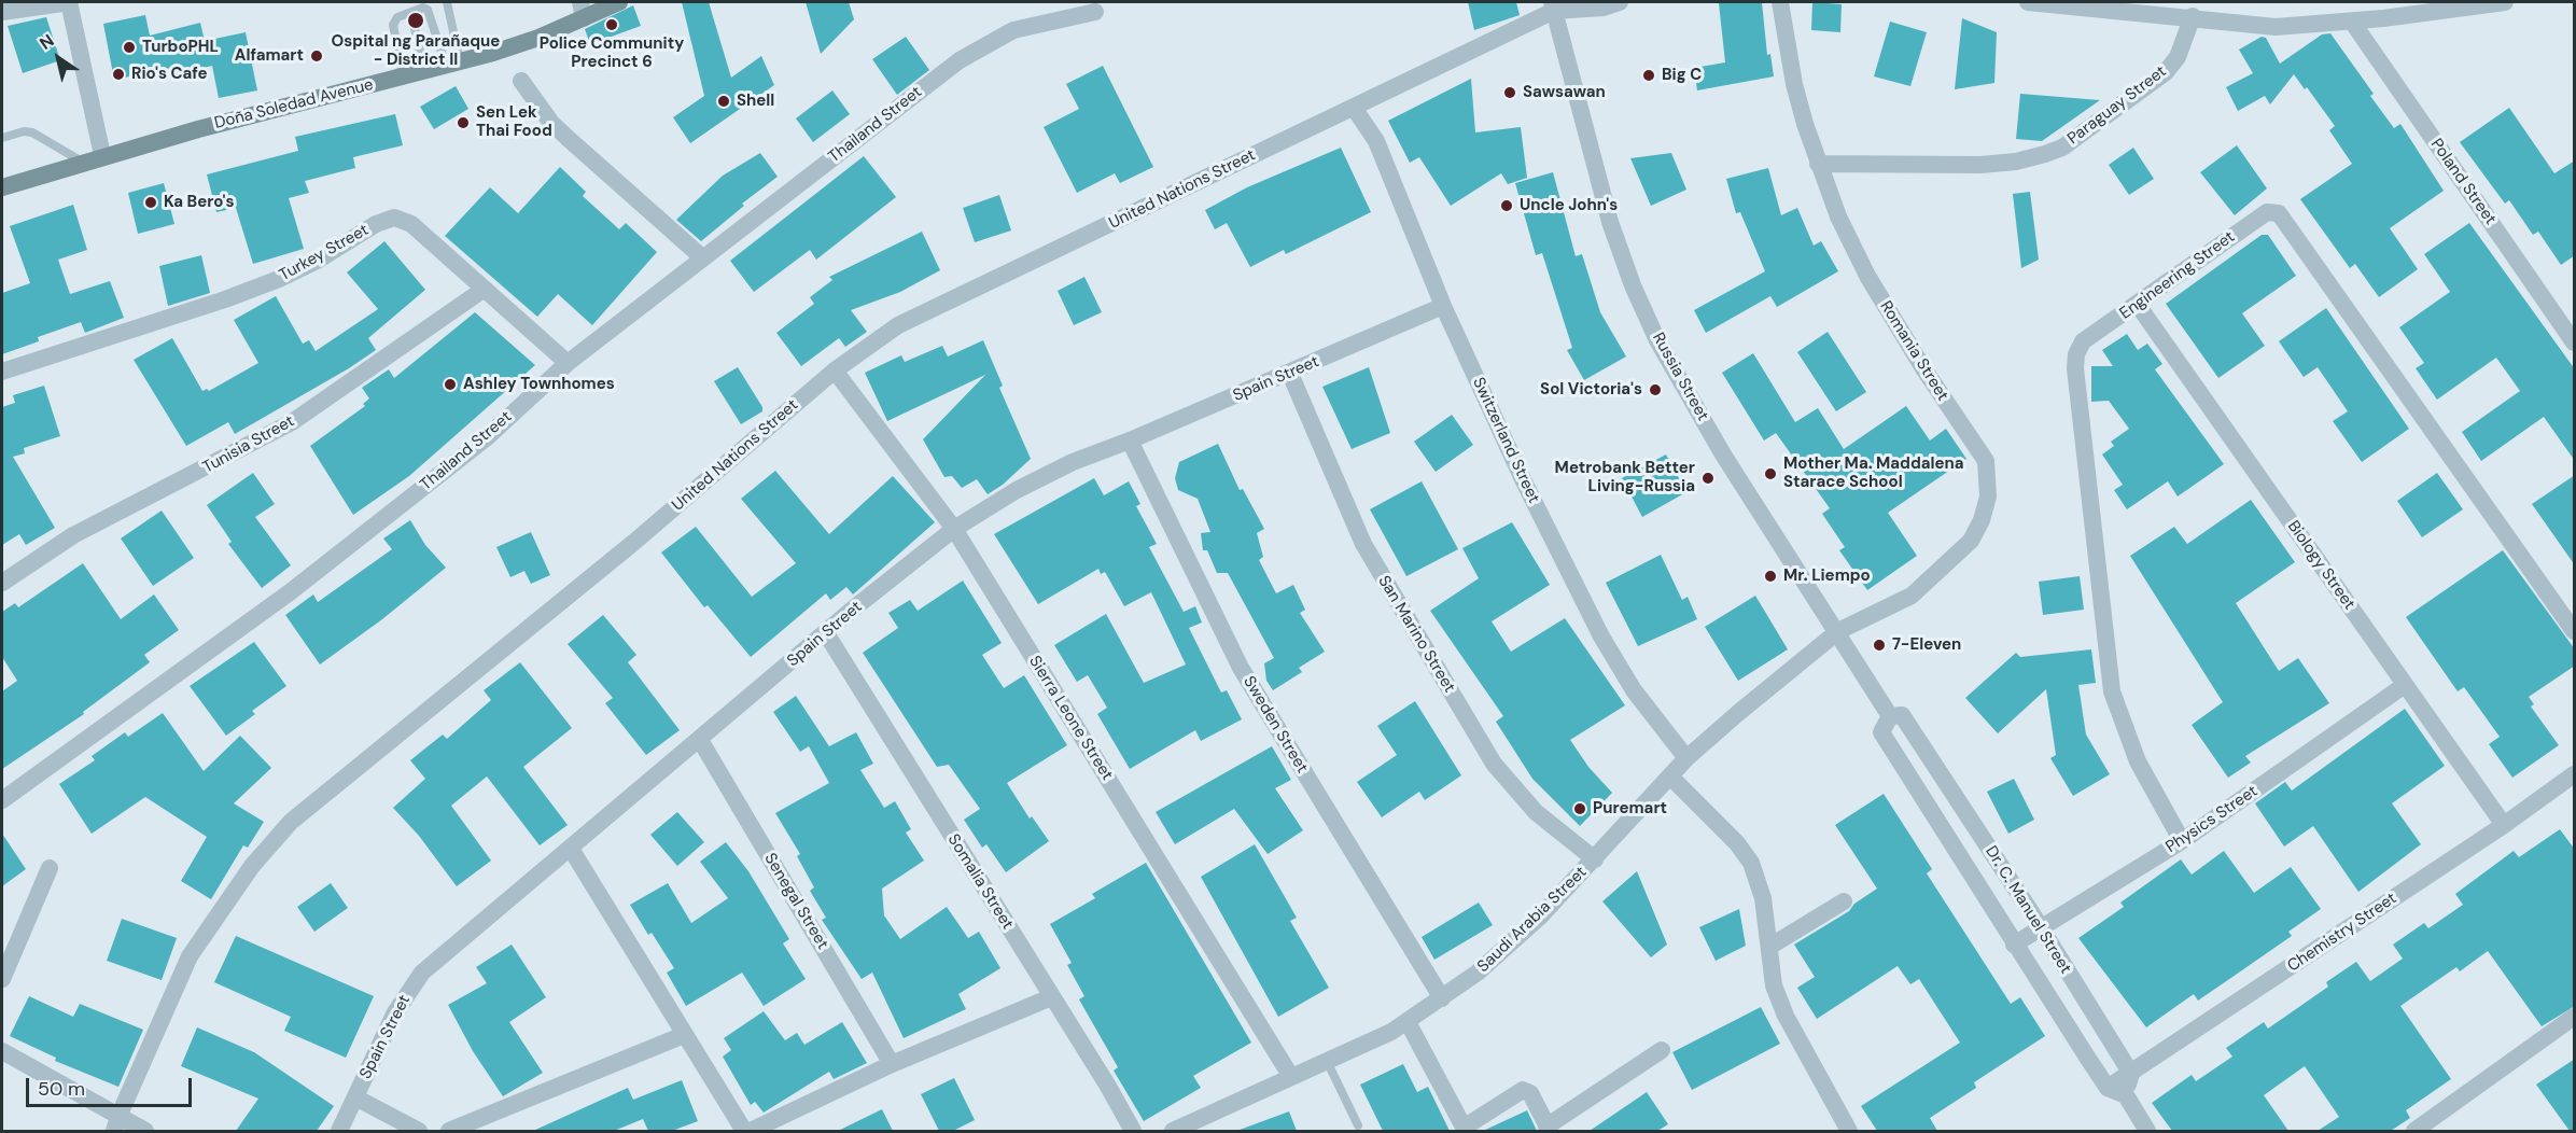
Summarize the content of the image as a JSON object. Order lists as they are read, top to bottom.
{
  "streets": {
    "main road": ["Doña Soledad Avenue"],
    "street": [
      "Paraguay Street",
      "Thailand Street",
      "Poland Street",
      "United Nations Street",
      "Turkey Street",
      "Engineering Street",
      "Romania Street",
      "Russia Street",
      "Spain Street",
      "Switzerland Street",
      "Tunisia Street",
      "Biology Street",
      "San Marino Street",
      "Sierra Leone Street",
      "Sweden Street",
      "Physics Street",
      "Somalia Street",
      "Senegal Street",
      "Dr. C. Manuel Street",
      "Saudi Arabia Street",
      "Chemistry Street"
    ]
  },
  "crossings": [
    ["Paraguay Street", "Romania Street"],
    ["Thailand Street", "Turkey Street"],
    ["United Nations Street", "Russia Street"],
    ["United Nations Street", "Switzerland Street"],
    ["United Nations Street", "Sierra Leone Street"],
    ["Turkey Street", "Tunisia Street"],
    ["Engineering Street", "Biology Street"],
    ["Engineering Street", "Physics Street"],
    ["Romania Street", "Russia Street"],
    ["Romania Street", "Saudi Arabia Street"],
    ["Russia Street", "Dr. C. Manuel Street"],
    ["Russia Street", "Saudi Arabia Street"],
    ["Spain Street", "Switzerland Street"],
    ["Spain Street", "San Marino Street"],
    ["Spain Street", "Sierra Leone Street"],
    ["Spain Street", "Sweden Street"],
    ["Spain Street", "Somalia Street"],
    ["Spain Street", "Senegal Street"],
    ["Switzerland Street", "Saudi Arabia Street"],
    ["Biology Street", "Physics Street"],
    ["Biology Street", "Chemistry Street"],
    ["San Marino Street", "Saudi Arabia Street"],
    ["Sierra Leone Street", "Saudi Arabia Street"],
    ["Sweden Street", "Saudi Arabia Street"],
    ["Physics Street", "Dr. C. Manuel Street"],
    ["Dr. C. Manuel Street", "Chemistry Street"]
  ],
  "places": [
    "Ospital ng Parañaque - District II",
    "Police Community Precinct 6",
    "TurboPHL",
    "Alfamart",
    "Rio's Cafe",
    "Big C",
    "Sawsawan",
    "Shell",
    "Sen Lek Thai Food",
    "Ka Bero's",
    "Uncle John's",
    "Ashley Townhomes",
    "Sol Victoria's",
    "Mother Ma. Maddalena Starace School",
    "Metrobank Better Living-Russia",
    "Mr. Liempo",
    "7-Eleven",
    "Puremart"
  ],
  "scale_bar": "50 m",
  "north": "top left"
}
